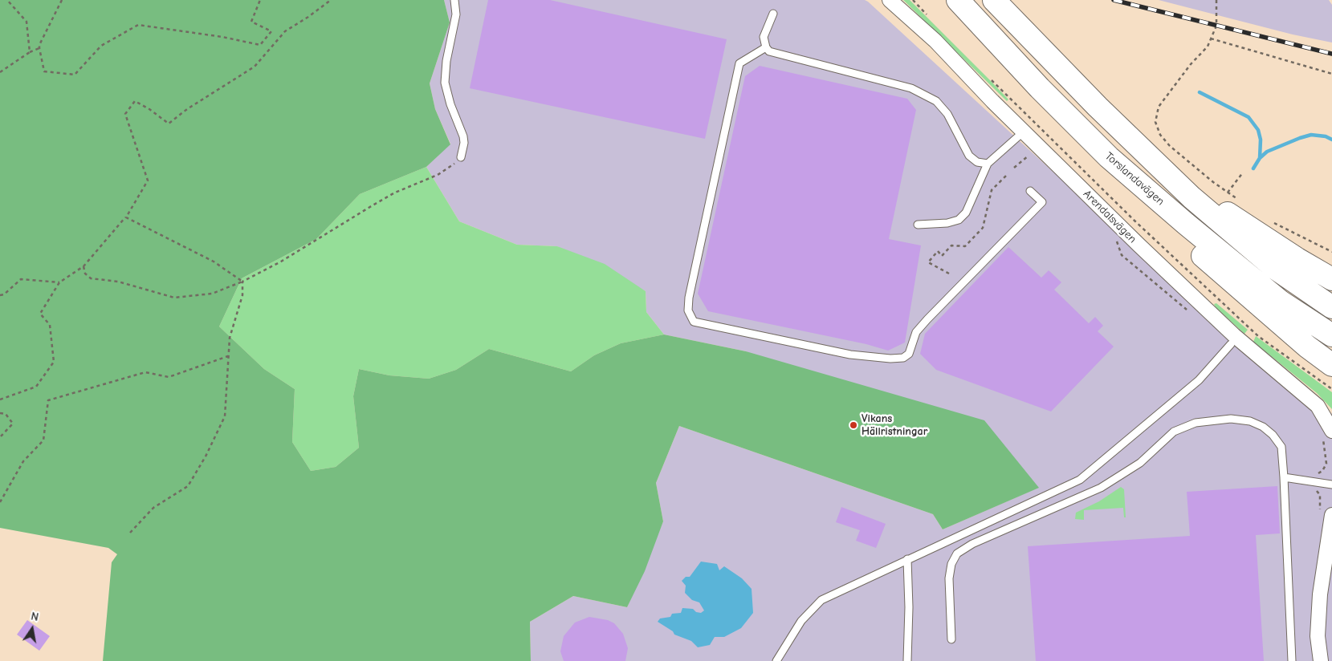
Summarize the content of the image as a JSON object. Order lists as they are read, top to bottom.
{
  "streets": {
    "main road": ["Torslandavägen"],
    "street": ["Arendalsvägen"]
  },
  "places": ["Vikans Hällristningar"],
  "north": "top"
}
